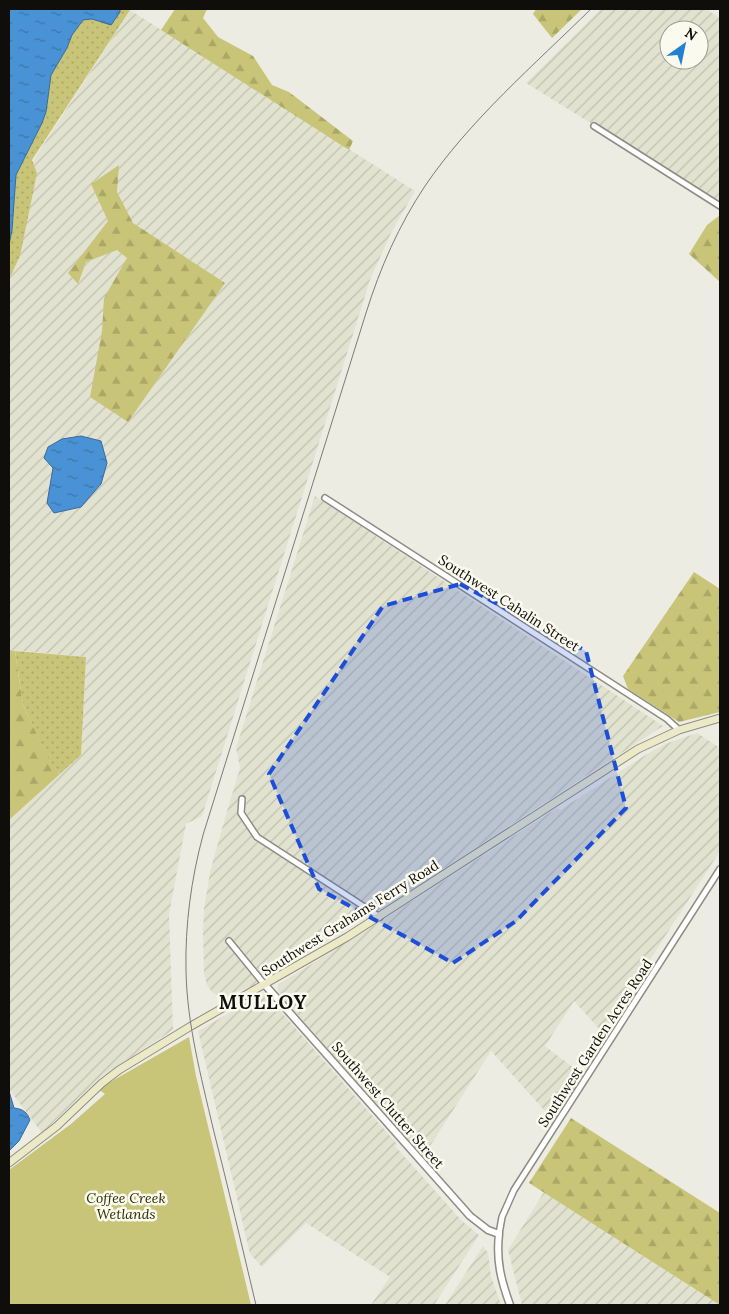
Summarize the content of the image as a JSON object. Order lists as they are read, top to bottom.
{
  "streets": {
    "main road": ["Southwest Grahams Ferry Road"],
    "street": ["Southwest Cahalin Street", "Southwest Garden Acres Road", "Southwest Clutter Street"]
  },
  "crossings": [
    ["Southwest Cahalin Street", "Southwest Grahams Ferry Road"],
    ["Southwest Grahams Ferry Road", "Southwest Clutter Street"],
    ["Southwest Garden Acres Road", "Southwest Clutter Street"]
  ],
  "districts": ["MULLOY"],
  "parks": ["Coffee Creek Wetlands"],
  "north": "top right"
}
